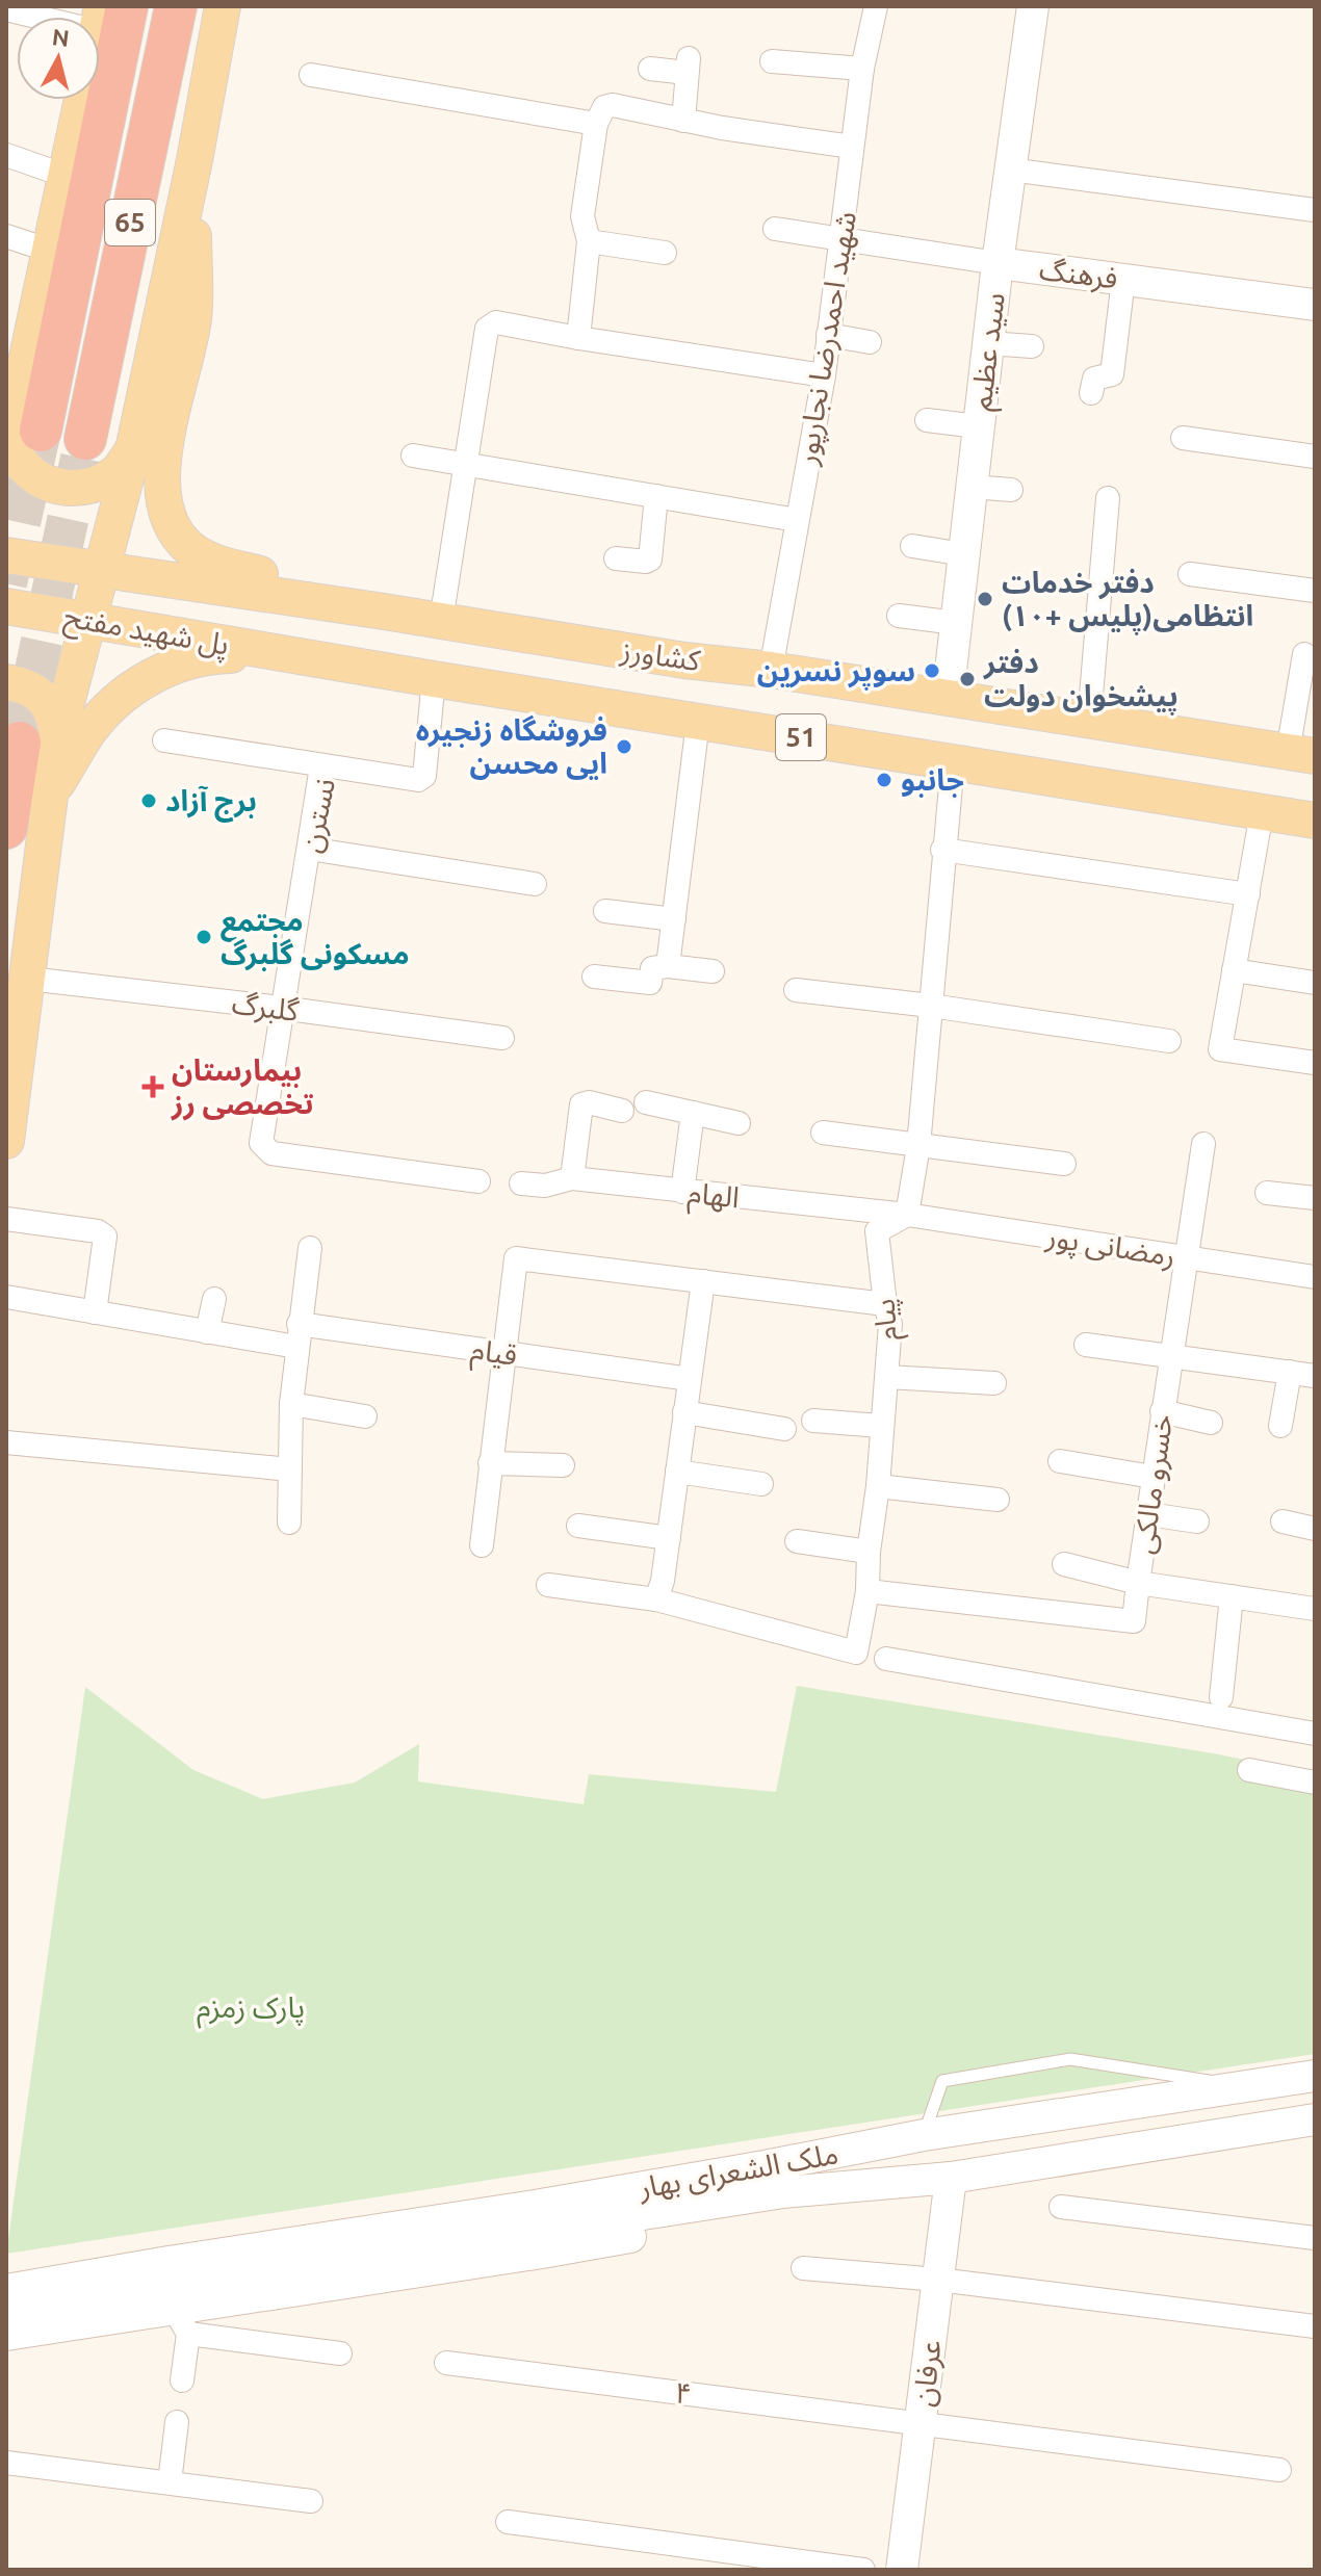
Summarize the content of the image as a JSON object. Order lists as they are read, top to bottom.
{
  "streets": {
    "highway": ["65"],
    "main road": [
      "فرهنگ",
      "سید عظیم",
      "پل شهید مفتح",
      "کشاورز",
      "51",
      "ملک الشعرای بهار",
      "عرفان"
    ],
    "street": [
      "شهید احمدرضا نجارپور",
      "نسترن",
      "گلبرگ",
      "الهام",
      "رمضانی پور",
      "پیام",
      "قیام",
      "خسرو مالکی",
      "۴"
    ]
  },
  "crossings": [
    ["فرهنگ", "شهید احمدرضا نجارپور"],
    ["فرهنگ", "سید عظیم"],
    ["شهید احمدرضا نجارپور", "کشاورز"],
    ["سید عظیم", "کشاورز"],
    ["پل شهید مفتح", "کشاورز"],
    ["کشاورز", "نسترن"],
    ["نسترن", "گلبرگ"],
    ["الهام", "رمضانی پور"],
    ["الهام", "پیام"],
    ["رمضانی پور", "پیام"],
    ["رمضانی پور", "خسرو مالکی"],
    ["عرفان", "۴"]
  ],
  "parks": ["پارک زمزم"],
  "places": {
    "other": [
      "دفتر خدمات انتظامی(پلیس +۱۰)",
      "سوپر نسرین",
      "دفتر پیشخوان دولت",
      "فروشگاه زنجیره ایی محسن",
      "جانبو",
      "برج آزاد",
      "مجتمع مسکونی گلبرگ"
    ],
    "health": ["بیمارستان تخصصی رز"]
  },
  "north": "top"
}
